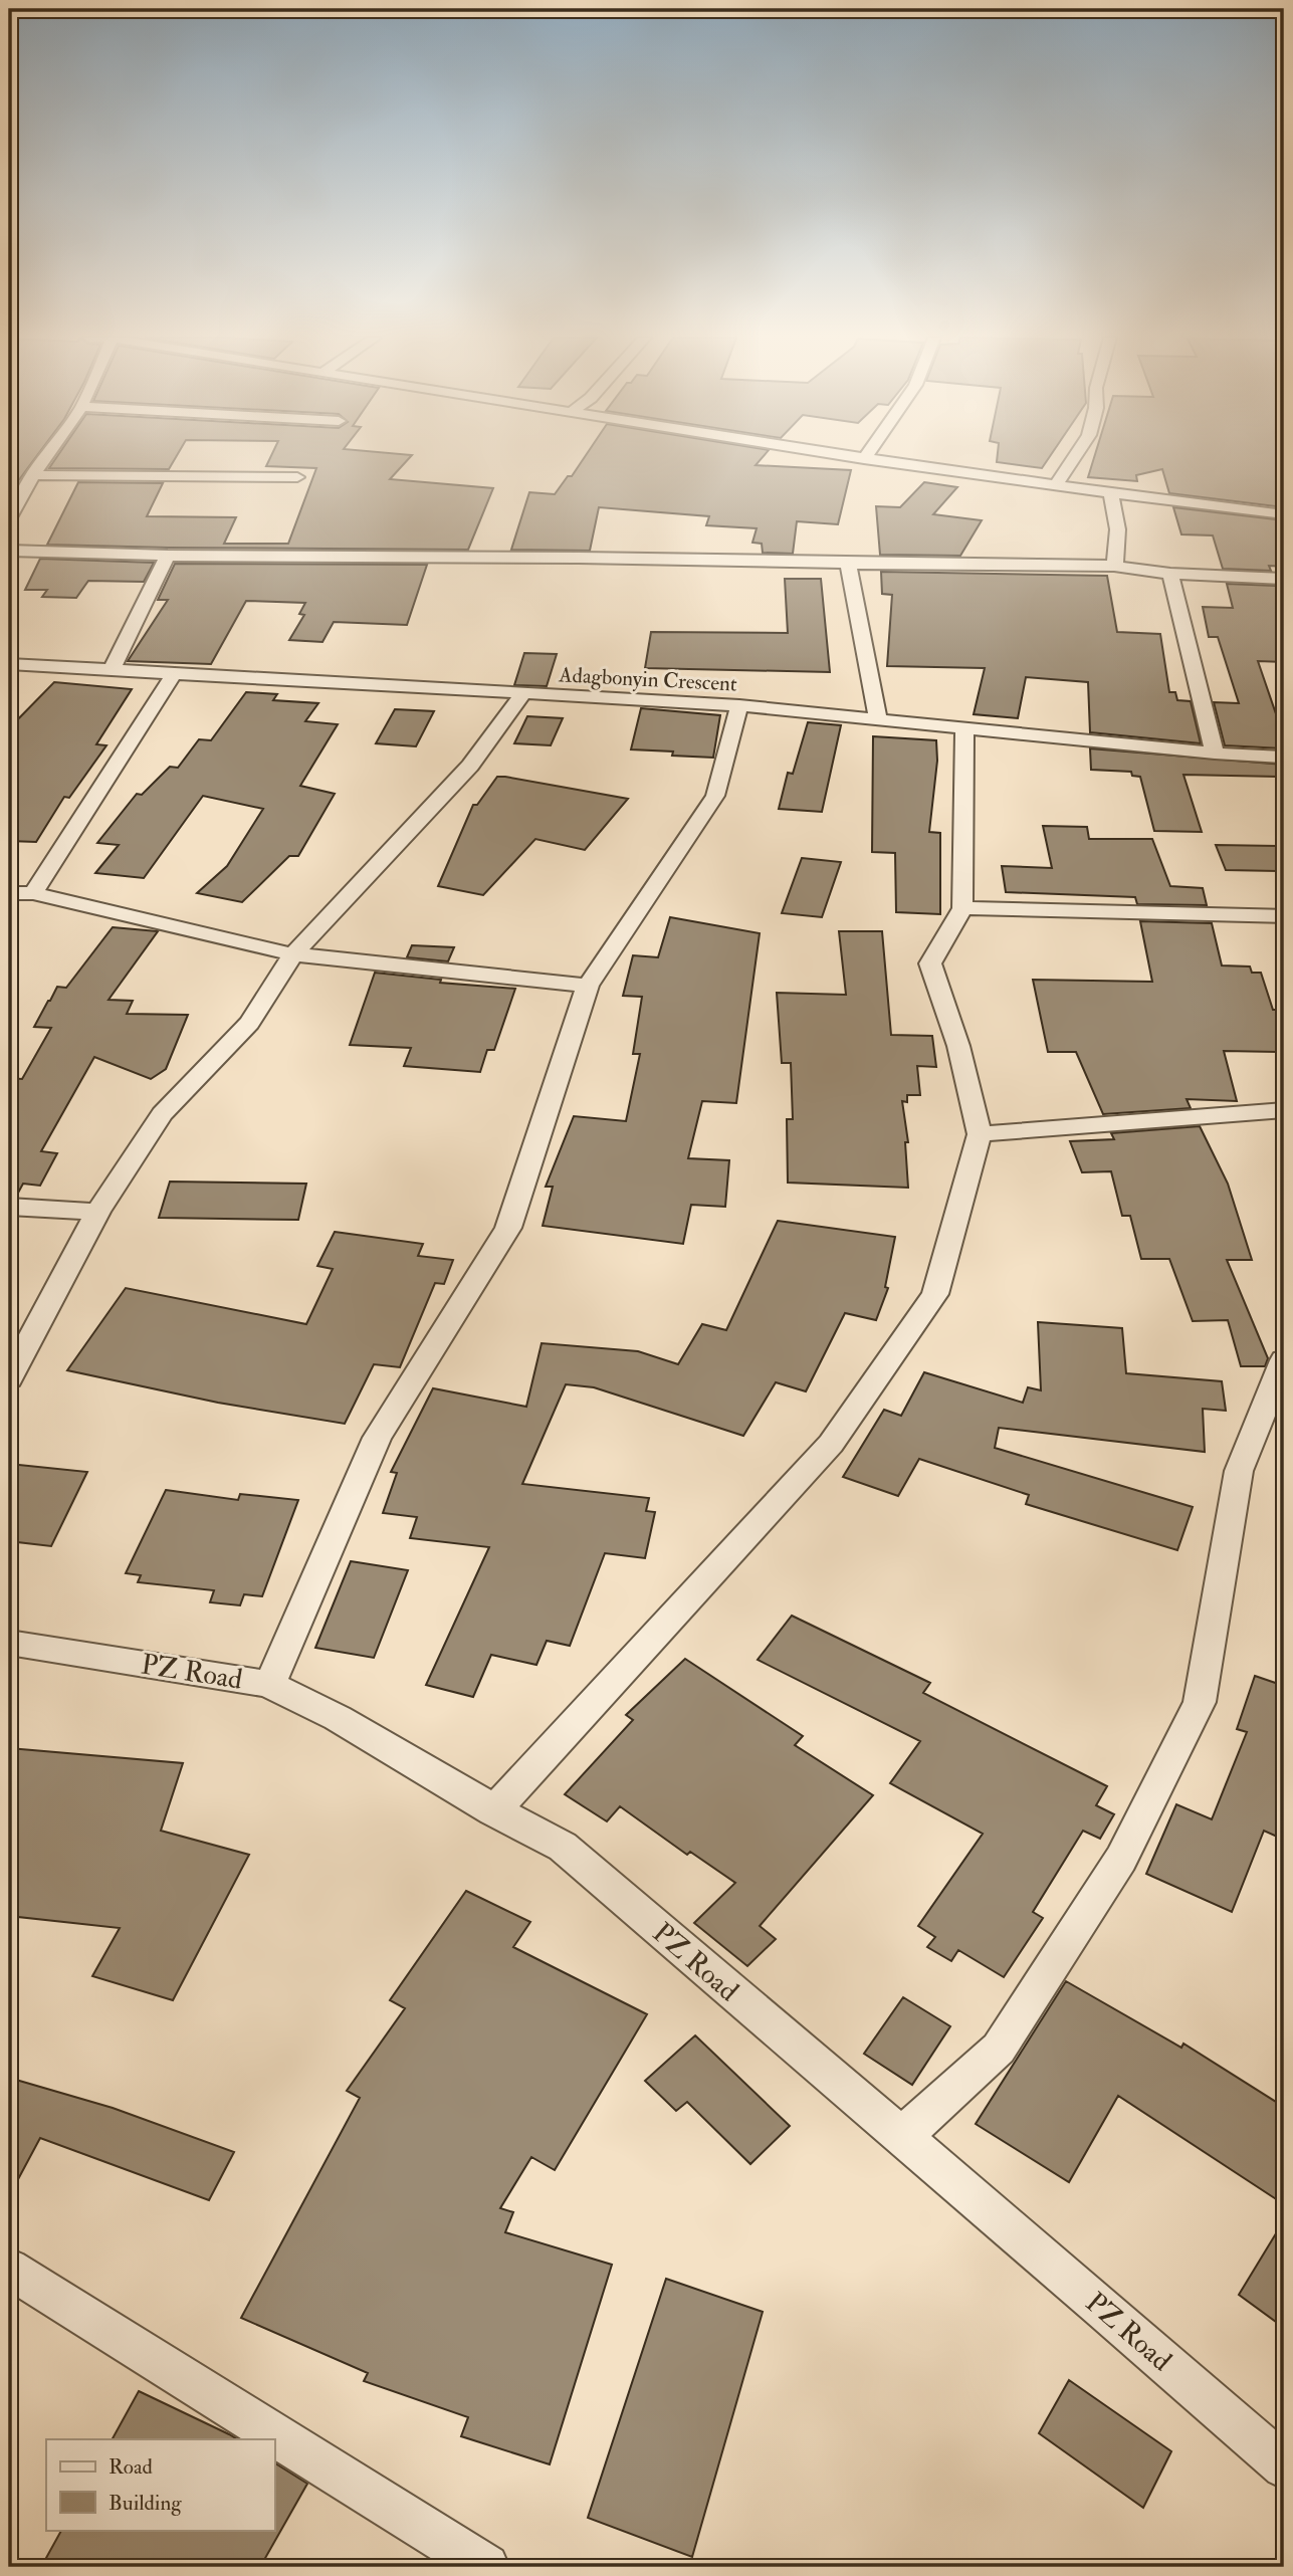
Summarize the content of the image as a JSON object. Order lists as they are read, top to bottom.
{
  "streets": {
    "street": ["Adagbonyin Crescent", "PZ Road"]
  },
  "legend": ["Road", "Building"]
}
